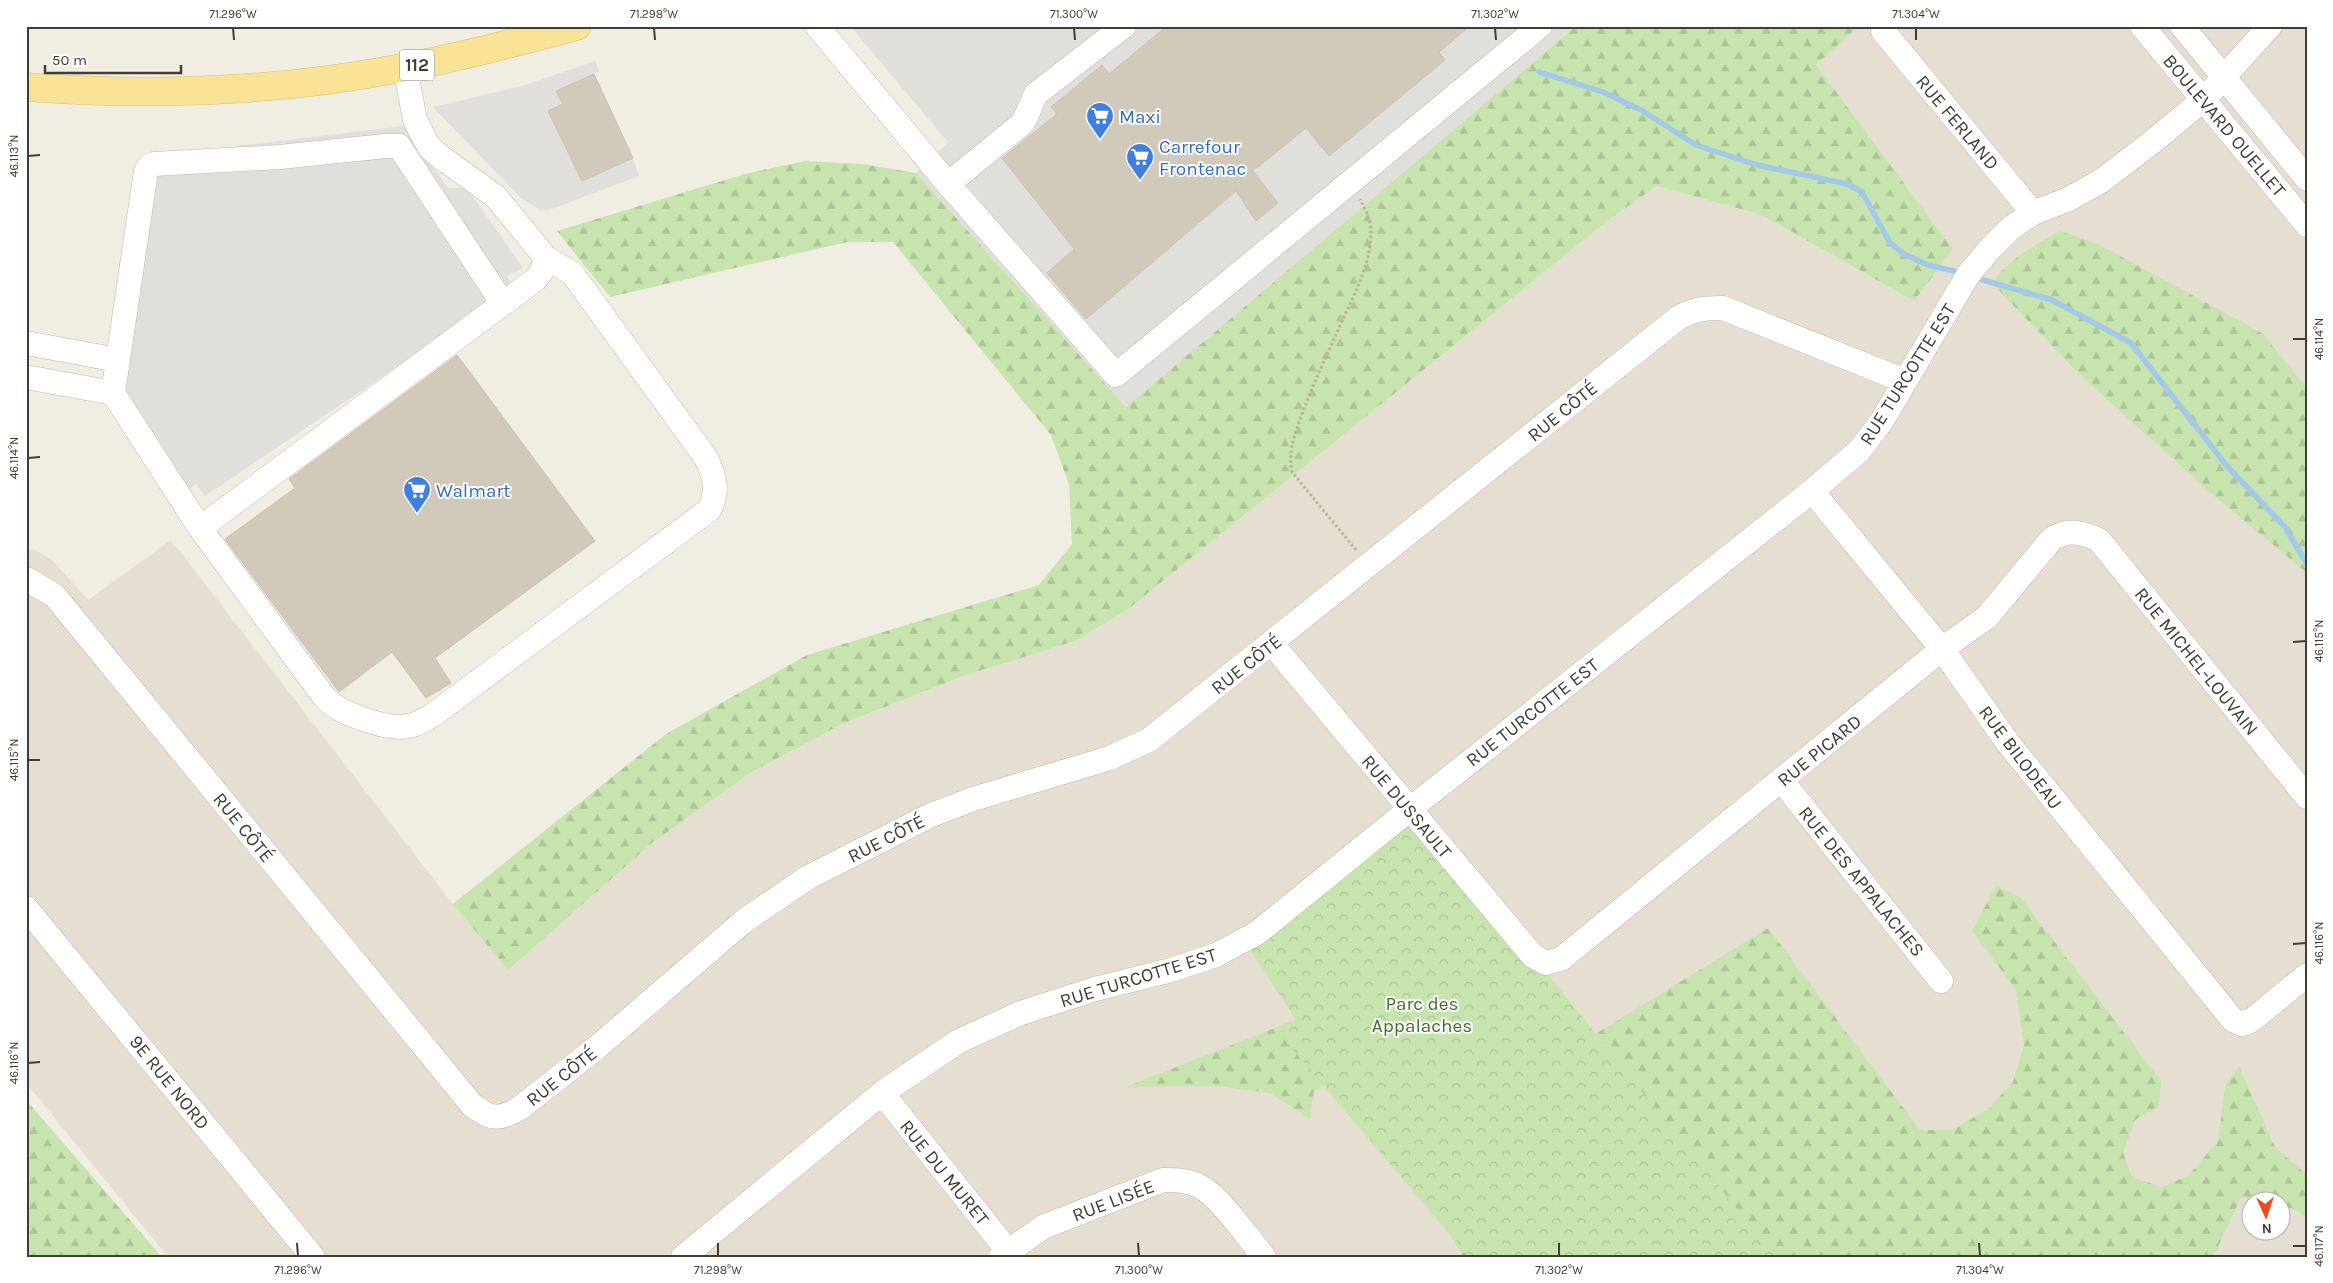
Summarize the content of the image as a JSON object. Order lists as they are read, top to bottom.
{
  "streets": {
    "main road": ["112"],
    "street": [
      "RUE FERLAND",
      "BOULEVARD OUELLET",
      "RUE TURCOTTE EST",
      "RUE CÔTÉ",
      "RUE MICHEL-LOUVAIN",
      "RUE PICARD",
      "RUE BILODEAU",
      "RUE DUSSAULT",
      "RUE DES APPALACHES",
      "9E RUE NORD",
      "RUE DU MURET",
      "RUE LISÉE"
    ]
  },
  "crossings": [
    ["RUE FERLAND", "RUE TURCOTTE EST"],
    ["BOULEVARD OUELLET", "RUE TURCOTTE EST"],
    ["RUE TURCOTTE EST", "RUE CÔTÉ"],
    ["RUE TURCOTTE EST", "RUE BILODEAU"],
    ["RUE TURCOTTE EST", "RUE DUSSAULT"],
    ["RUE TURCOTTE EST", "RUE DU MURET"],
    ["RUE CÔTÉ", "RUE DUSSAULT"],
    ["RUE MICHEL-LOUVAIN", "RUE PICARD"],
    ["RUE PICARD", "RUE BILODEAU"],
    ["RUE PICARD", "RUE DUSSAULT"],
    ["RUE PICARD", "RUE DES APPALACHES"],
    ["RUE DU MURET", "RUE LISÉE"]
  ],
  "parks": ["Parc des Appalaches"],
  "places": {
    "supermarket": ["Maxi", "Carrefour Frontenac", "Walmart"]
  },
  "scale_bar": "50 m",
  "north": "bottom",
  "coordinates": [
    "71.296°W",
    "71.298°W",
    "71.300°W",
    "71.302°W",
    "71.304°W",
    "46.113°N",
    "46.114°N",
    "46.115°N",
    "46.116°N",
    "46.117°N"
  ]
}
